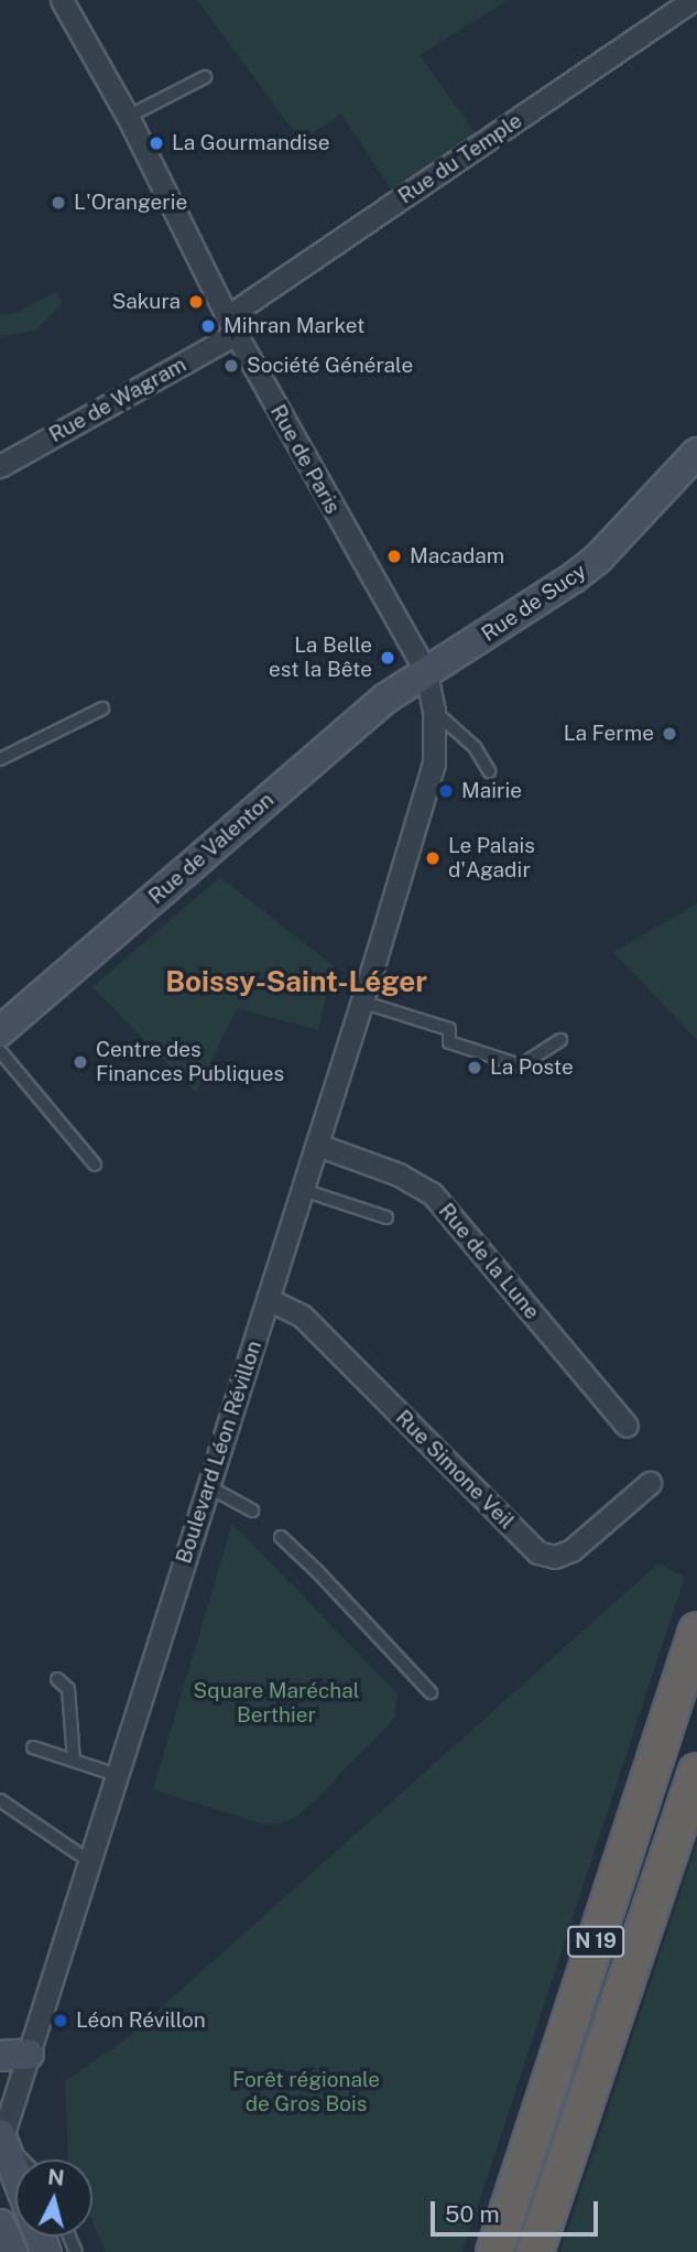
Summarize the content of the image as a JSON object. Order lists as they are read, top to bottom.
{
  "streets": {
    "highway": ["N 19"],
    "main road": ["Rue de Sucy", "Rue de Valenton"],
    "street": [
      "Rue du Temple",
      "Rue de Wagram",
      "Rue de Paris",
      "Rue de la Lune",
      "Boulevard Léon Révillon",
      "Rue Simone Veil"
    ]
  },
  "crossings": [
    ["Rue du Temple", "Rue de Wagram"],
    ["Rue du Temple", "Rue de Paris"],
    ["Rue de Wagram", "Rue de Paris"],
    ["Rue de Paris", "Rue de Sucy"],
    ["Rue de Paris", "Rue de Valenton"],
    ["Rue de Paris", "Boulevard Léon Révillon"],
    ["Rue de Sucy", "Rue de Valenton"],
    ["Rue de la Lune", "Boulevard Léon Révillon"],
    ["Boulevard Léon Révillon", "Rue Simone Veil"]
  ],
  "districts": ["Boissy-Saint-Léger"],
  "parks": ["Square Maréchal Berthier", "Forêt régionale de Gros Bois"],
  "places": [
    "La Gourmandise",
    "L'Orangerie",
    "Sakura",
    "Mihran Market",
    "Société Générale",
    "Macadam",
    "La Belle est la Bête",
    "La Ferme",
    "Mairie",
    "Le Palais d'Agadir",
    "Centre des Finances Publiques",
    "La Poste",
    "Léon Révillon"
  ],
  "scale_bar": "50 m",
  "north": "top"
}
